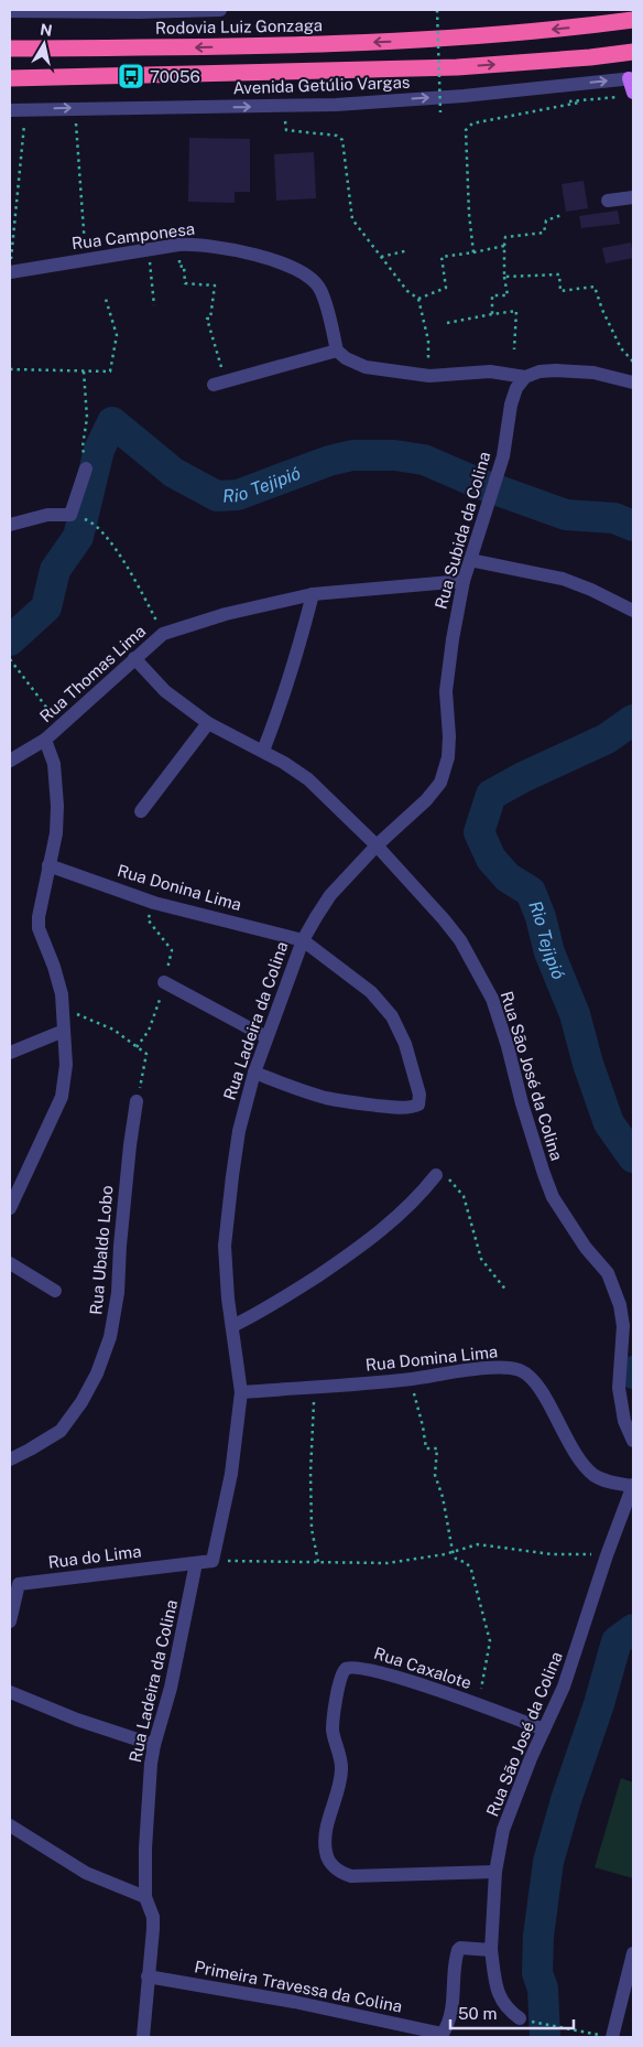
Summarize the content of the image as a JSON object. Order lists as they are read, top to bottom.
{
  "streets": {
    "highway": ["Rodovia Luiz Gonzaga"],
    "street": [
      "Avenida Getúlio Vargas",
      "Rua Camponesa",
      "Rua Subida da Colina",
      "Rua Thomas Lima",
      "Rua Donina Lima",
      "Rua Ladeira da Colina",
      "Rua São José da Colina",
      "Rua Ubaldo Lobo",
      "Rua Domina Lima",
      "Rua do Lima",
      "Rua Caxalote",
      "Primeira Travessa da Colina"
    ]
  },
  "crossings": [
    ["Rua Subida da Colina", "Rua Thomas Lima"],
    ["Rua Subida da Colina", "Rua Ladeira da Colina"],
    ["Rua Subida da Colina", "Rua São José da Colina"],
    ["Rua Thomas Lima", "Rua São José da Colina"],
    ["Rua Donina Lima", "Rua Ladeira da Colina"],
    ["Rua Ladeira da Colina", "Rua São José da Colina"],
    ["Rua Ladeira da Colina", "Rua Domina Lima"],
    ["Rua Ladeira da Colina", "Rua do Lima"],
    ["Rua Ladeira da Colina", "Primeira Travessa da Colina"],
    ["Rua São José da Colina", "Rua Domina Lima"],
    ["Rua São José da Colina", "Rua Caxalote"],
    ["Rua São José da Colina", "Primeira Travessa da Colina"]
  ],
  "water": ["Rio Tejipió"],
  "places": {
    "bus stop": ["70056"]
  },
  "scale_bar": "50 m",
  "north": "top"
}
